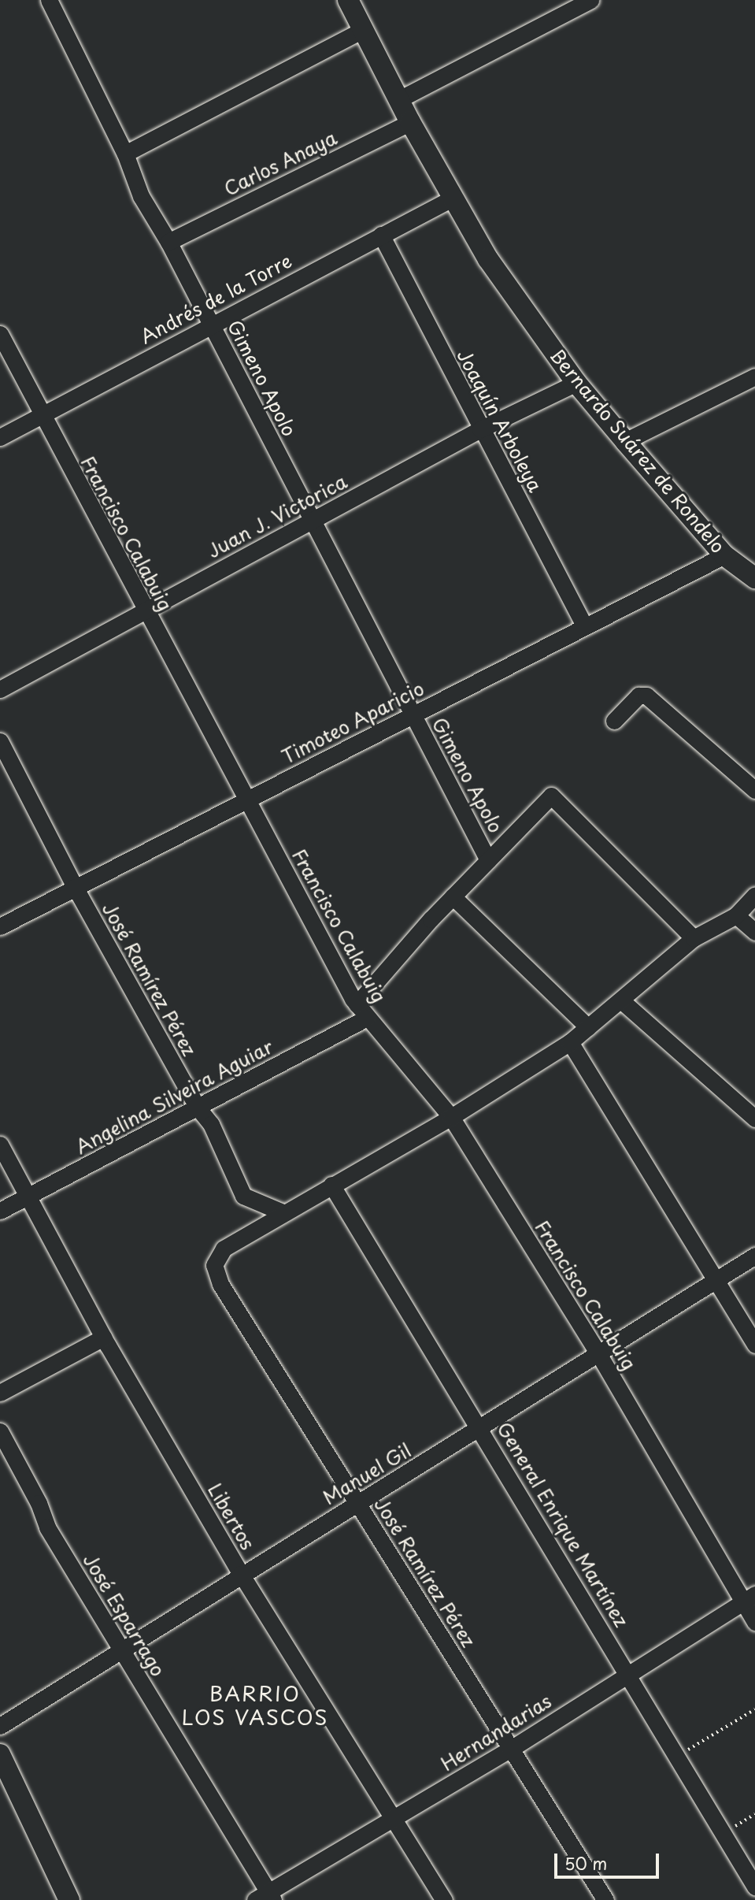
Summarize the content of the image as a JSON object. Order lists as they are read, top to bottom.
{
  "streets": {
    "street": [
      "Carlos Anaya",
      "Andrés de la Torre",
      "Gimeno Apolo",
      "Joaquín Arboleya",
      "Bernardo Suárez de Rondelo",
      "Juan J. Victorica",
      "Francisco Calabuig",
      "Timoteo Aparicio",
      "José Ramírez Pérez",
      "Angelina Silveira Aguiar",
      "Manuel Gil",
      "Libertos",
      "General Enrique Martínez",
      "José Esparrago",
      "Hernandarias"
    ]
  },
  "crossings": [
    ["Carlos Anaya", "Gimeno Apolo"],
    ["Carlos Anaya", "Bernardo Suárez de Rondelo"],
    ["Andrés de la Torre", "Gimeno Apolo"],
    ["Andrés de la Torre", "Joaquín Arboleya"],
    ["Andrés de la Torre", "Bernardo Suárez de Rondelo"],
    ["Andrés de la Torre", "Francisco Calabuig"],
    ["Gimeno Apolo", "Juan J. Victorica"],
    ["Gimeno Apolo", "Timoteo Aparicio"],
    ["Joaquín Arboleya", "Juan J. Victorica"],
    ["Joaquín Arboleya", "Timoteo Aparicio"],
    ["Bernardo Suárez de Rondelo", "Juan J. Victorica"],
    ["Bernardo Suárez de Rondelo", "Timoteo Aparicio"],
    ["Juan J. Victorica", "Francisco Calabuig"],
    ["Francisco Calabuig", "Timoteo Aparicio"],
    ["Francisco Calabuig", "Angelina Silveira Aguiar"],
    ["Francisco Calabuig", "Manuel Gil"],
    ["Francisco Calabuig", "Hernandarias"],
    ["Timoteo Aparicio", "José Ramírez Pérez"],
    ["José Ramírez Pérez", "Angelina Silveira Aguiar"],
    ["José Ramírez Pérez", "Manuel Gil"],
    ["José Ramírez Pérez", "Hernandarias"],
    ["Angelina Silveira Aguiar", "Libertos"],
    ["Manuel Gil", "Libertos"],
    ["Manuel Gil", "General Enrique Martínez"],
    ["Manuel Gil", "José Esparrago"],
    ["Libertos", "Hernandarias"],
    ["General Enrique Martínez", "Hernandarias"],
    ["José Esparrago", "Hernandarias"]
  ],
  "districts": ["BARRIO LOS VASCOS"],
  "scale_bar": "50 m"
}
